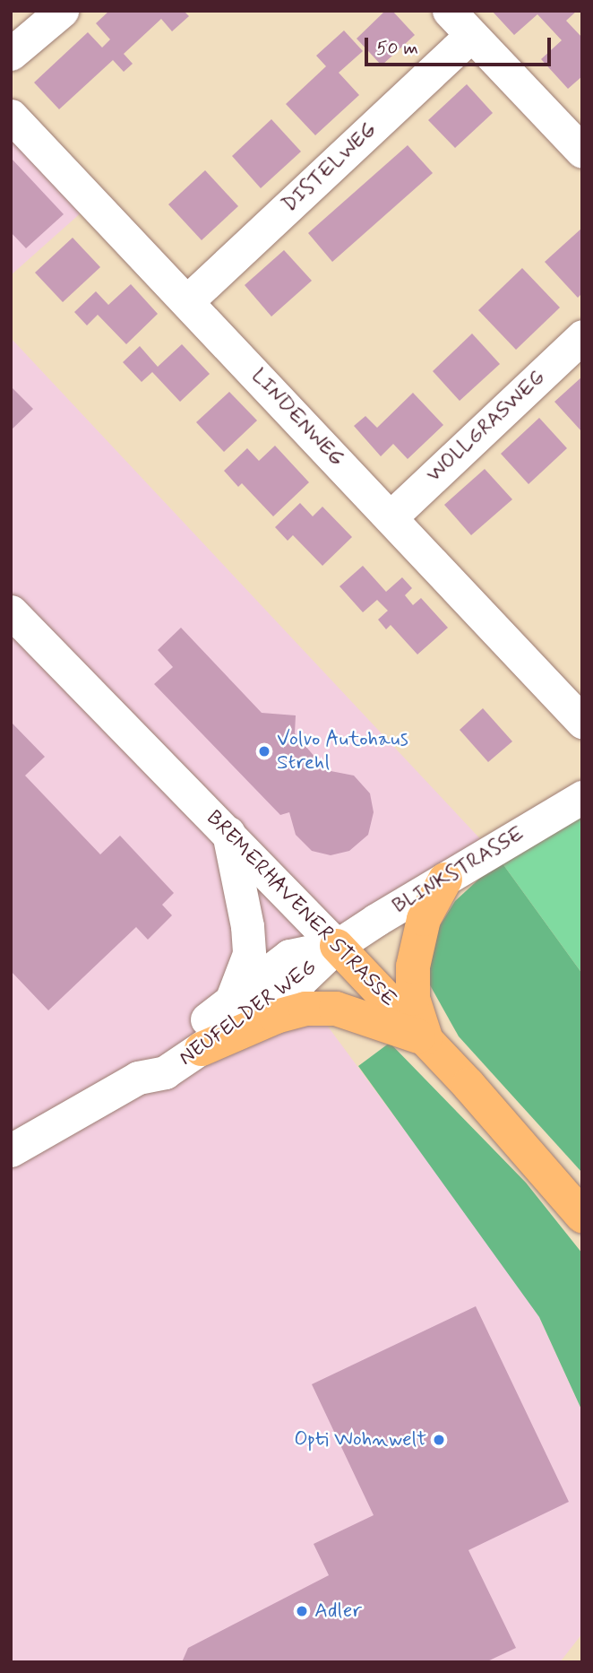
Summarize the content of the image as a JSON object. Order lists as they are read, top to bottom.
{
  "streets": {
    "main road": ["BREMERHAVENER STRASSE"],
    "street": [
      "DISTELWEG",
      "LINDENWEG",
      "WOLLGRASWEG",
      "BLINKSTRASSE",
      "NEUFELDER WEG"
    ]
  },
  "crossings": [
    ["DISTELWEG", "LINDENWEG"],
    ["LINDENWEG", "WOLLGRASWEG"],
    ["BLINKSTRASSE", "BREMERHAVENER STRASSE"],
    ["BLINKSTRASSE", "NEUFELDER WEG"],
    ["BREMERHAVENER STRASSE", "NEUFELDER WEG"]
  ],
  "places": ["Volvo Autohaus Strehl", "Opti Wohnwelt", "Adler"],
  "scale_bar": "50 m"
}
